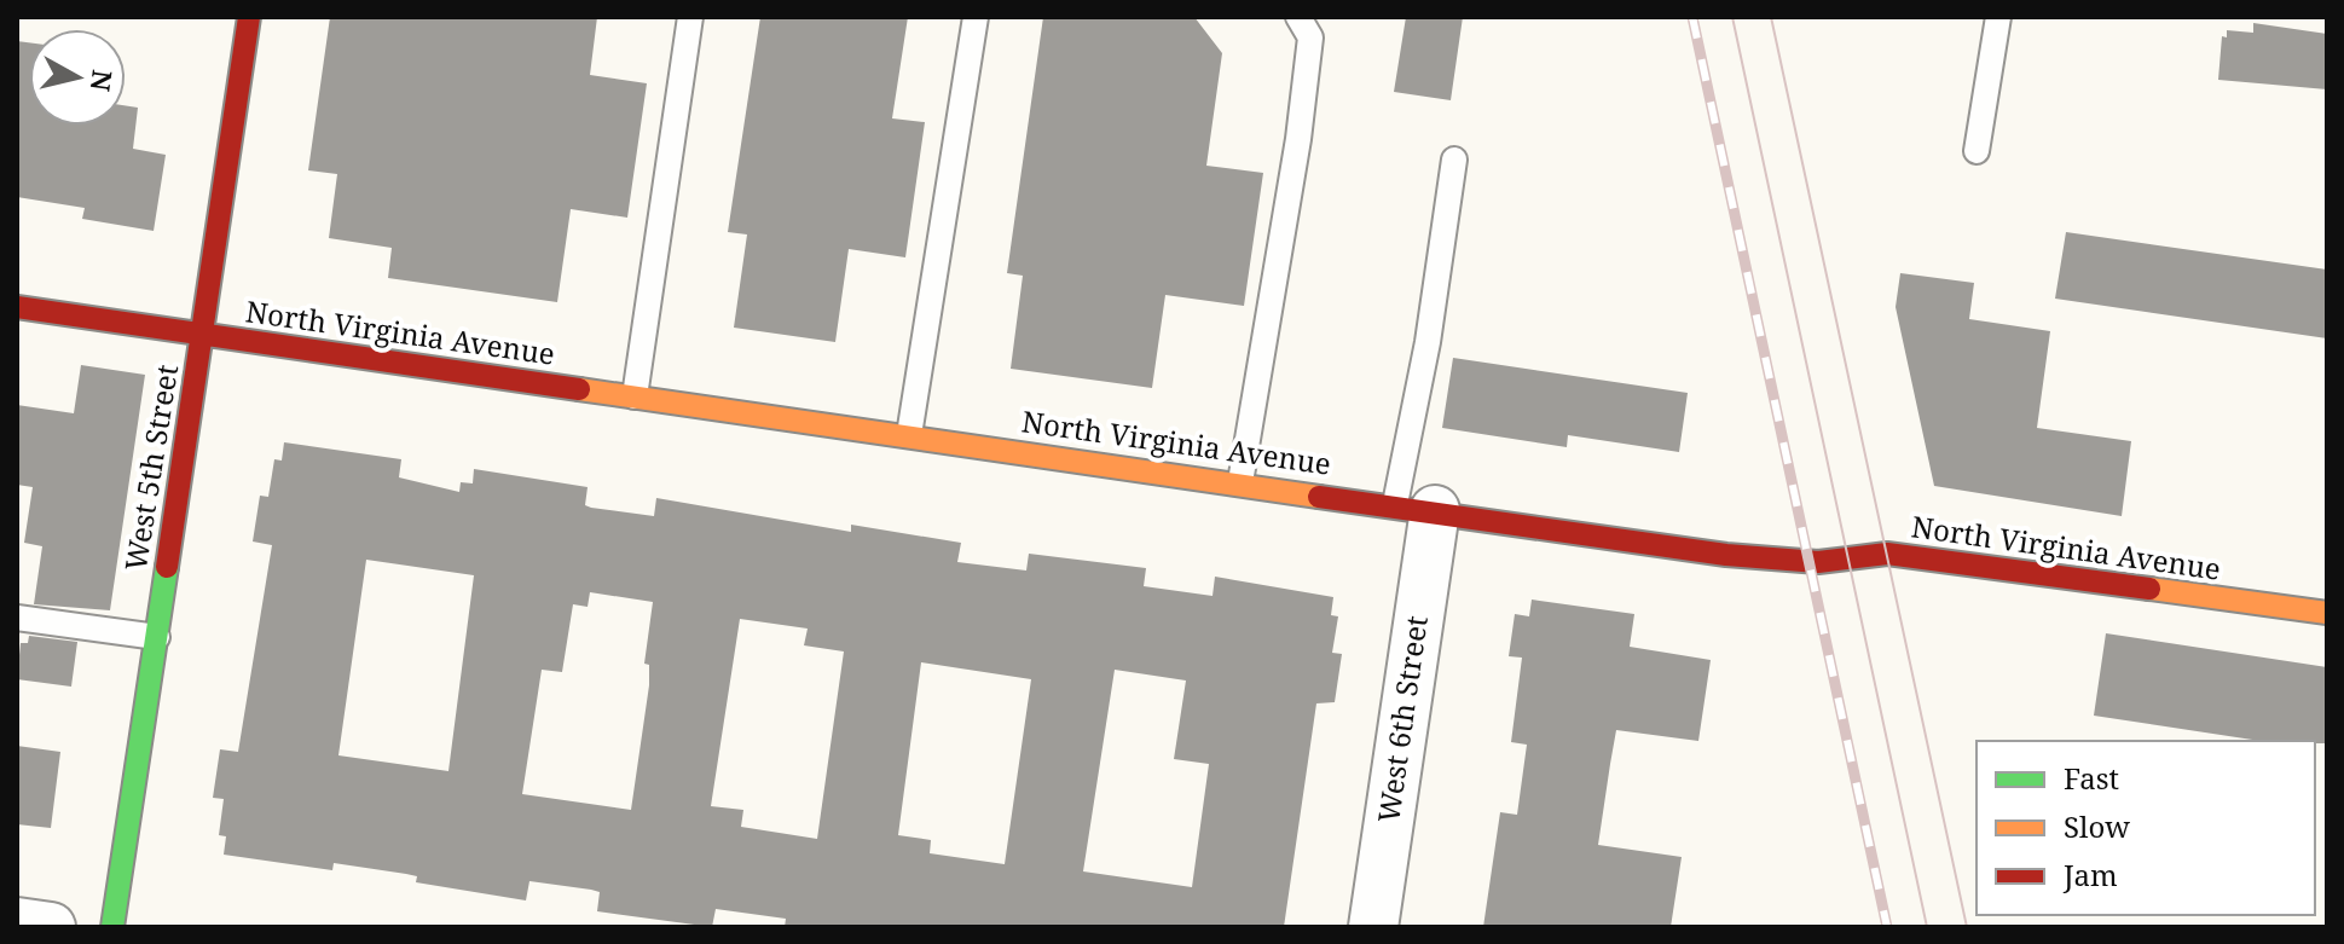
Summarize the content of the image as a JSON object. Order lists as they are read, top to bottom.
{
  "streets": {
    "street": ["North Virginia Avenue", "West 5th Street", "West 6th Street"]
  },
  "crossings": [
    ["North Virginia Avenue", "West 5th Street"],
    ["North Virginia Avenue", "West 6th Street"]
  ],
  "legend": ["Fast", "Slow", "Jam"],
  "north": "right"
}
